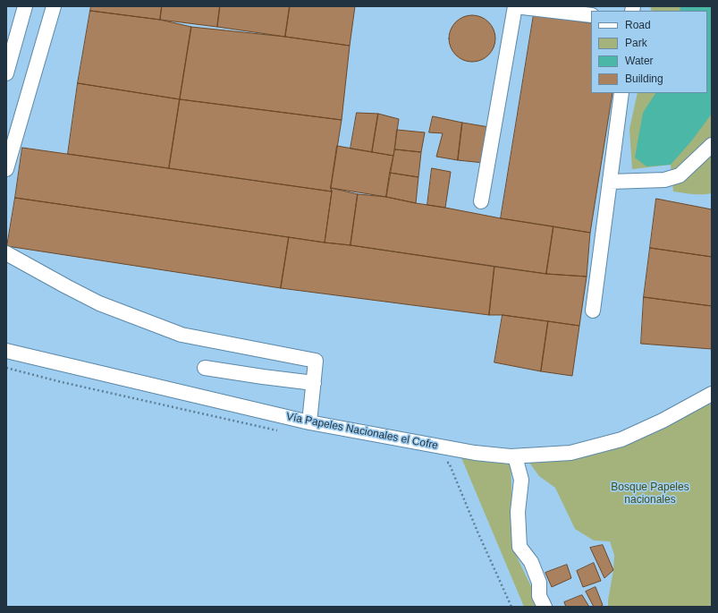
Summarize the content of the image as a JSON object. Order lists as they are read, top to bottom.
{
  "streets": {
    "street": ["Vía Papeles Nacionales el Cofre"]
  },
  "parks": ["Bosque Papeles nacionales"],
  "legend": [
    "Road",
    "Park",
    "Water",
    "Building"
  ]
}
